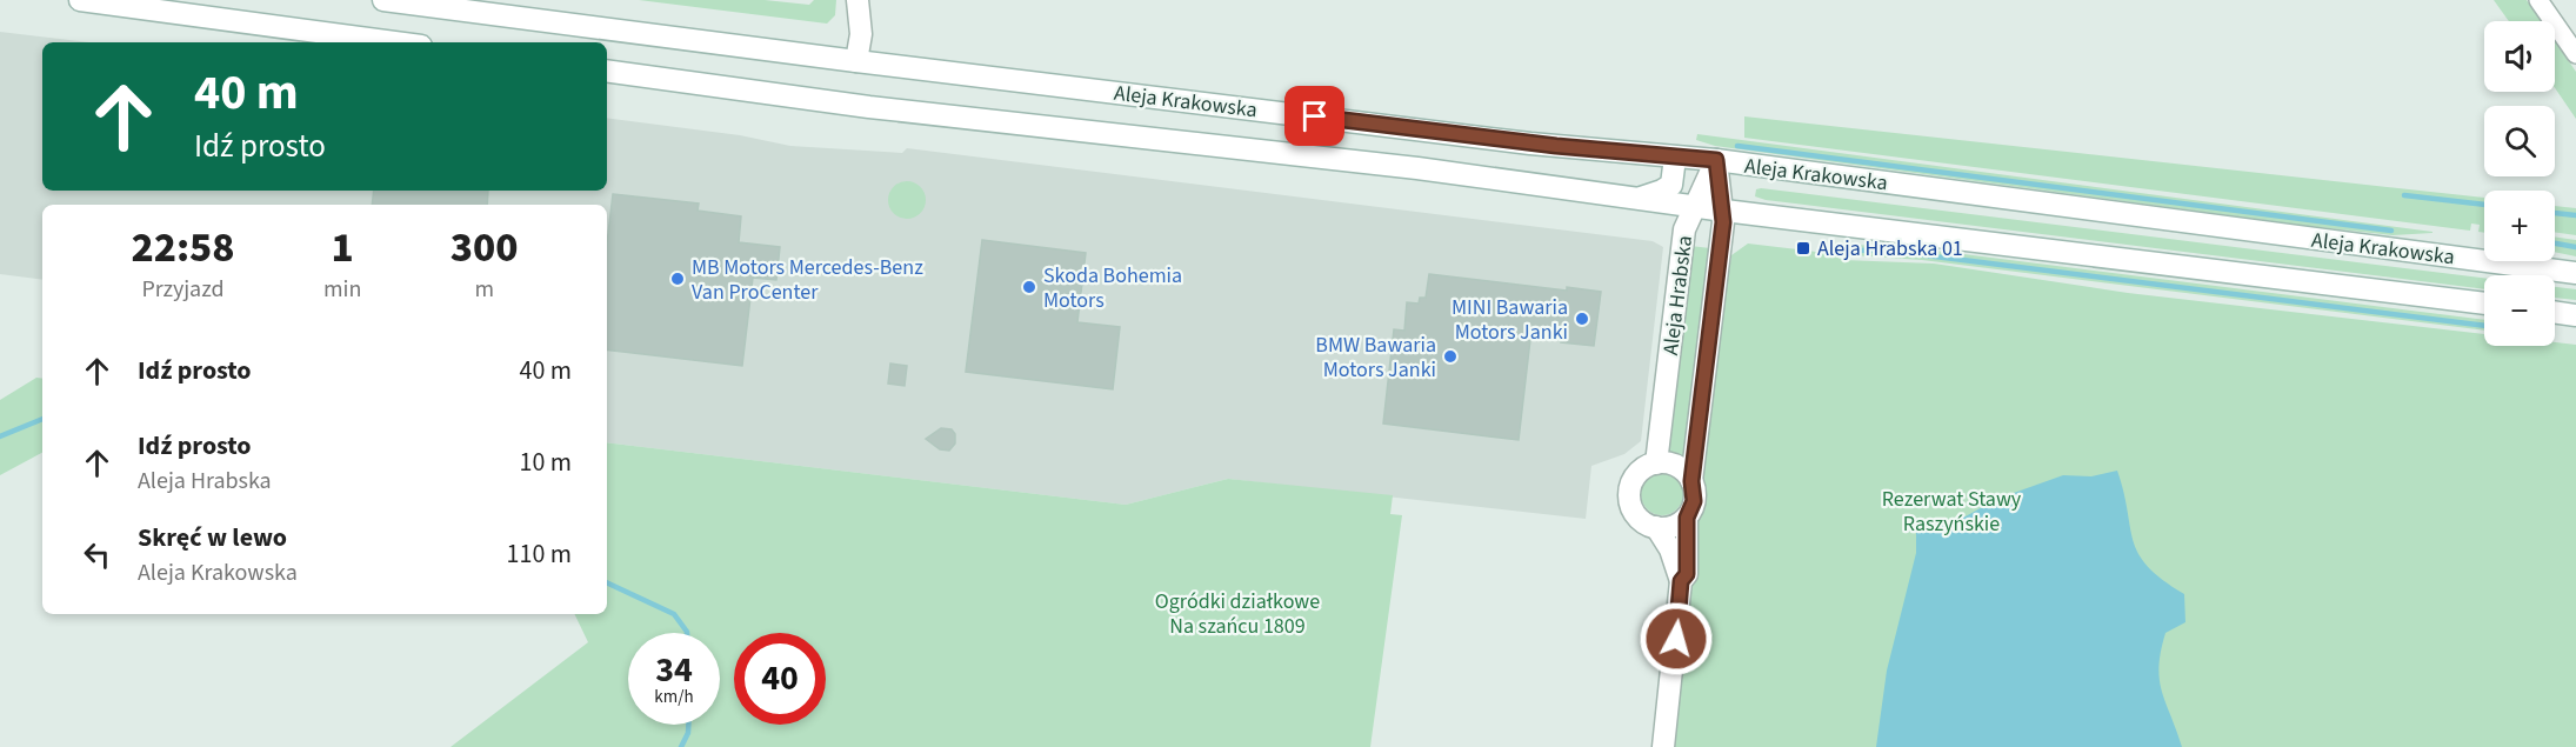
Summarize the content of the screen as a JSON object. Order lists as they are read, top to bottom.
{
  "streets": {
    "main road": ["Aleja Krakowska", "Aleja Hrabska"]
  },
  "crossings": [
    ["Aleja Krakowska", "Aleja Hrabska"]
  ],
  "parks": ["Rezerwat Stawy Raszyńskie", "Ogródki działkowe Na szańcu 1809"],
  "places": {
    "transit": ["Aleja Hrabska 01"],
    "other": [
      "MB Motors Mercedes-Benz Van ProCenter",
      "Skoda Bohemia Motors",
      "MINI Bawaria Motors Janki",
      "BMW Bawaria Motors Janki"
    ]
  },
  "page": {
    "map_buttons": ["+", "−"],
    "turn": ["40 m", "Idź prosto"],
    "eta": [
      "22:58",
      "Przyjazd",
      "1",
      "min",
      "300",
      "m"
    ],
    "list": [
      {
        "name": "Idź prosto",
        "value": "40 m"
      },
      {
        "name": "Idź prosto",
        "note": "Aleja Hrabska",
        "value": "10 m"
      },
      {
        "name": "Skręć w lewo",
        "note": "Aleja Krakowska",
        "value": "110 m"
      }
    ],
    "speed": "34 km/h",
    "limit": "40"
  }
}
